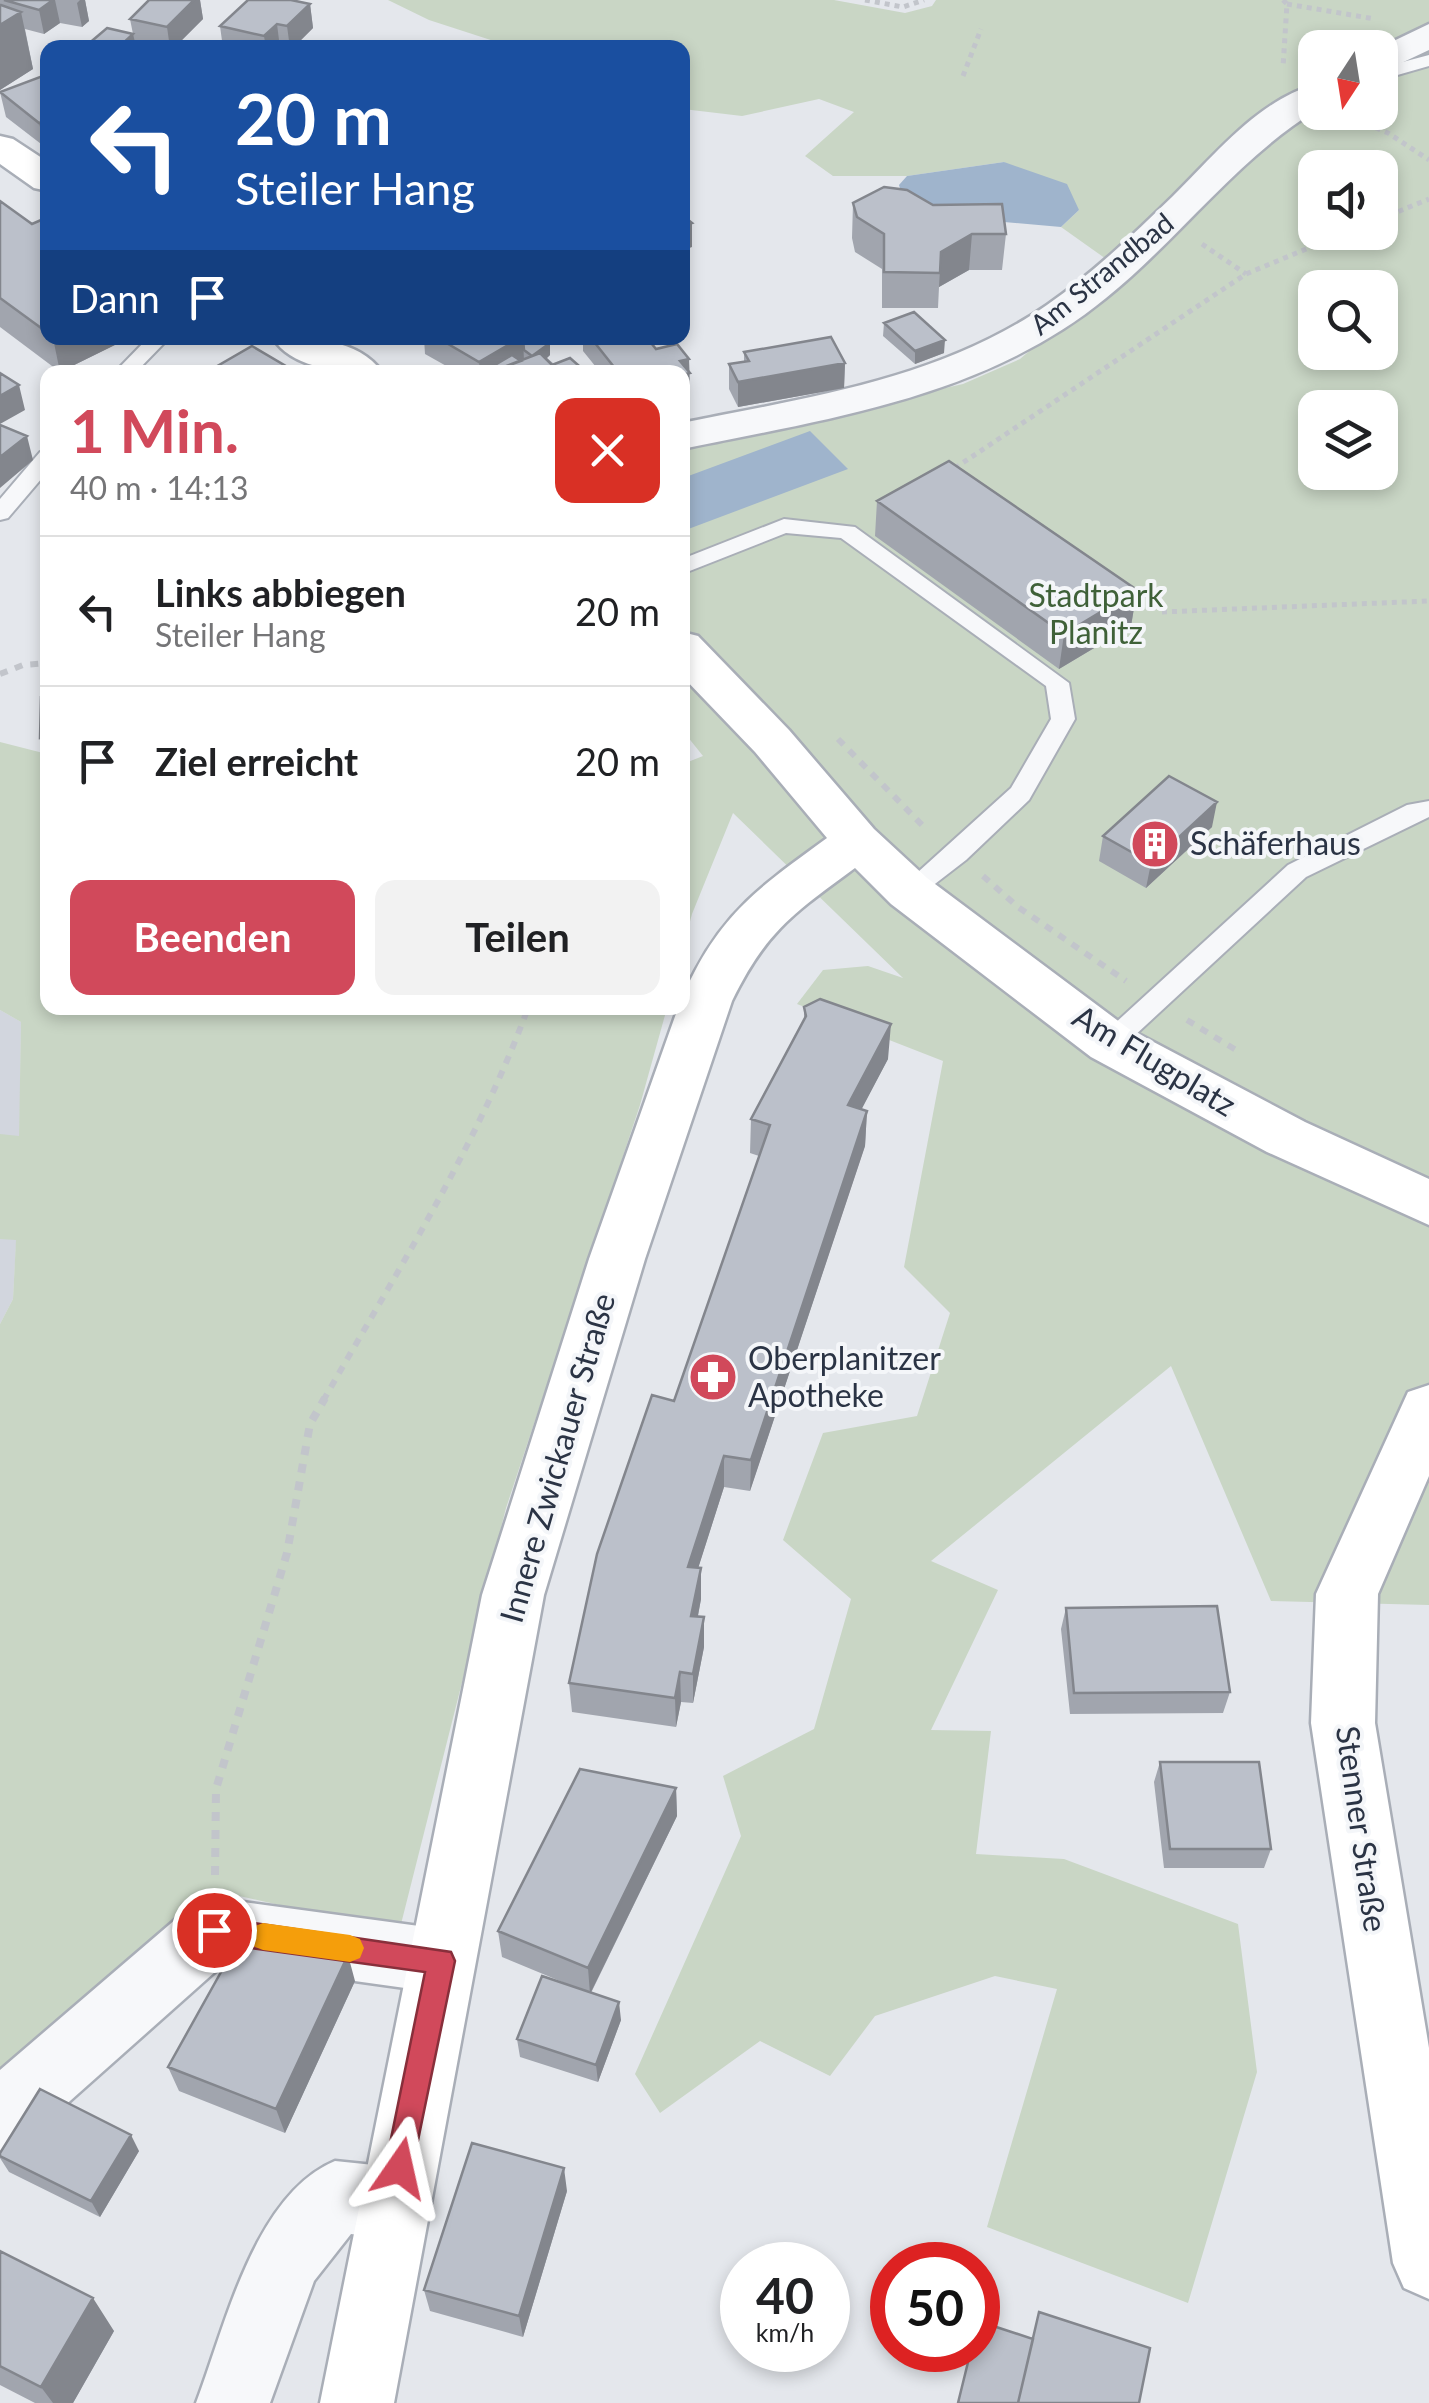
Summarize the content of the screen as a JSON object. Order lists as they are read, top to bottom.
{
  "streets": {
    "main road": ["Am Flugplatz", "Innere Zwickauer Straße", "Stenner Straße"],
    "street": ["Am Strandbad"]
  },
  "crossings": [
    ["Am Flugplatz", "Innere Zwickauer Straße"]
  ],
  "parks": ["Stadtpark Planitz"],
  "places": {
    "building": ["Schäferhaus"],
    "pharmacy": ["Oberplanitzer Apotheke"]
  },
  "north": "bottom",
  "page": {
    "turn": ["20 m", "Steiler Hang"],
    "then": "Dann",
    "heading": ["1 Min.", "40 m · 14:13"],
    "list": [
      {
        "name": "Links abbiegen",
        "note": "Steiler Hang",
        "value": "20 m"
      },
      {
        "name": "Ziel erreicht",
        "value": "20 m"
      }
    ],
    "buttons": ["Beenden", "Teilen"],
    "speed": "40 km/h",
    "limit": "50"
  }
}
